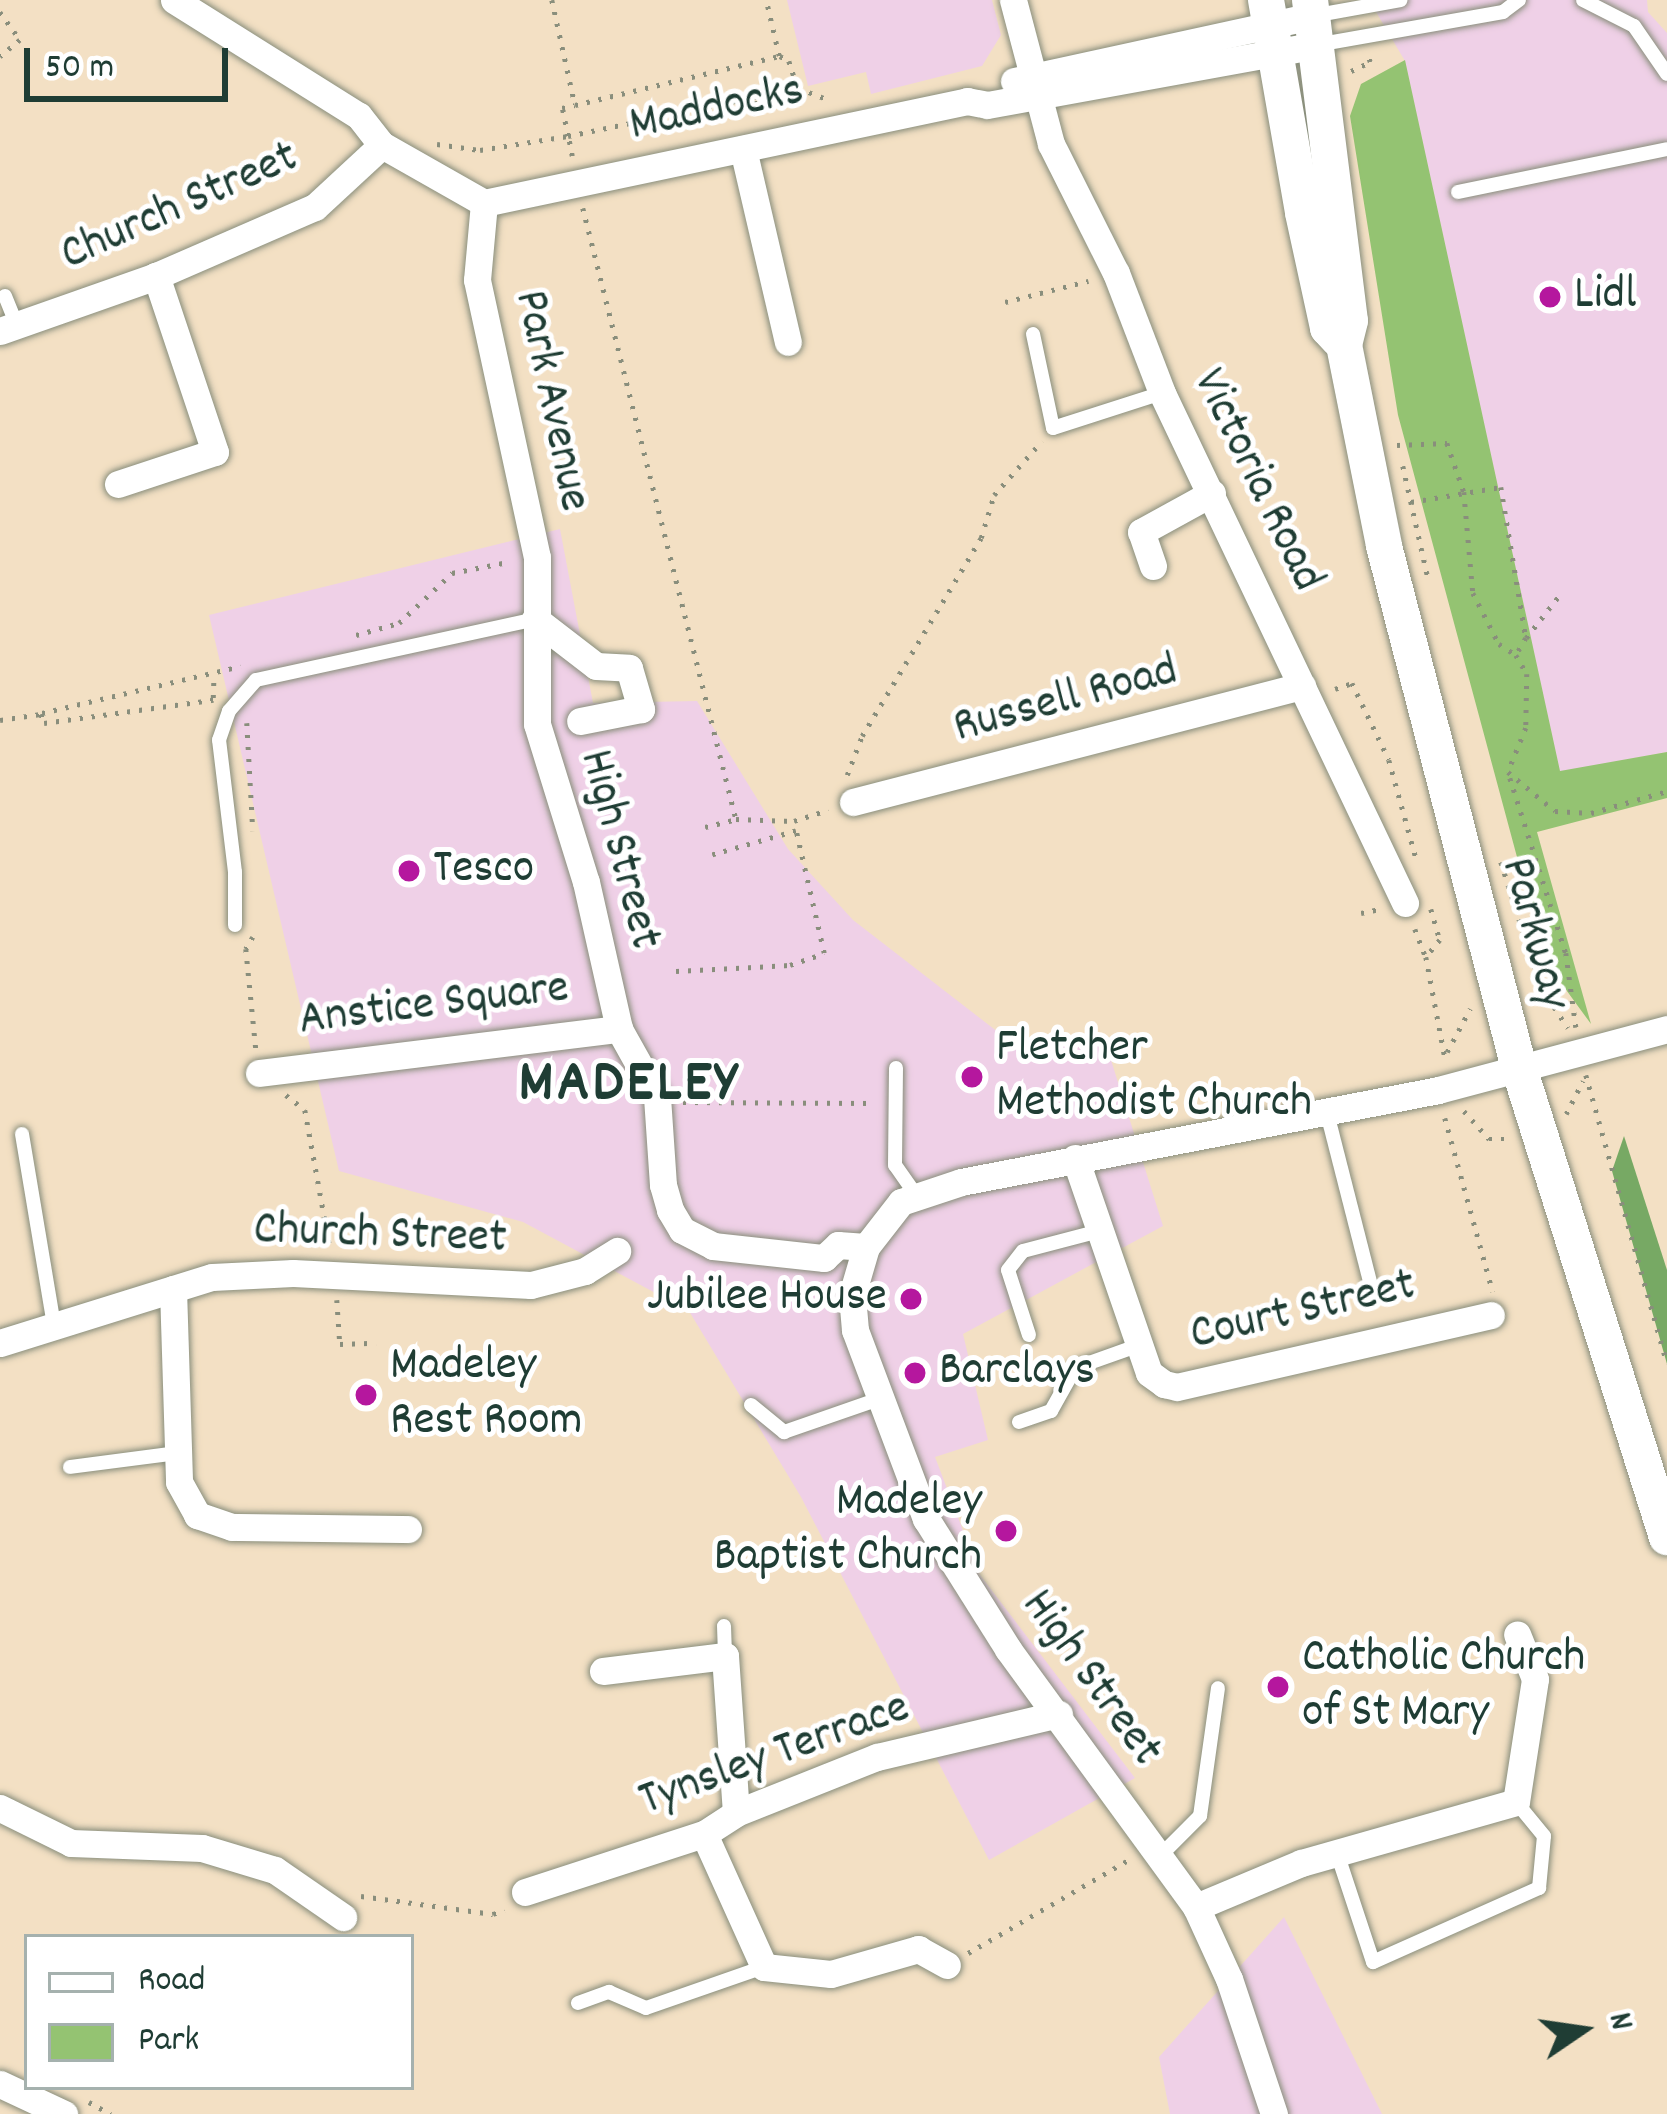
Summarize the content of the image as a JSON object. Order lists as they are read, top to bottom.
{
  "streets": {
    "street": [
      "Maddocks",
      "Church Street",
      "Park Avenue",
      "Victoria Road",
      "Russell Road",
      "High Street",
      "Parkway",
      "Anstice Square",
      "Court Street",
      "Tynsley Terrace"
    ]
  },
  "crossings": [
    ["Maddocks", "Park Avenue"],
    ["Maddocks", "Victoria Road"],
    ["Maddocks", "Parkway"],
    ["Park Avenue", "High Street"],
    ["Victoria Road", "Russell Road"],
    ["High Street", "Anstice Square"],
    ["High Street", "Tynsley Terrace"]
  ],
  "districts": ["MADELEY"],
  "places": [
    "Lidl",
    "Tesco",
    "Fletcher Methodist Church",
    "Jubilee House",
    "Barclays",
    "Madeley Rest Room",
    "Madeley Baptist Church",
    "Catholic Church of St Mary"
  ],
  "legend": ["Road", "Park"],
  "scale_bar": "50 m",
  "north": "right"
}
